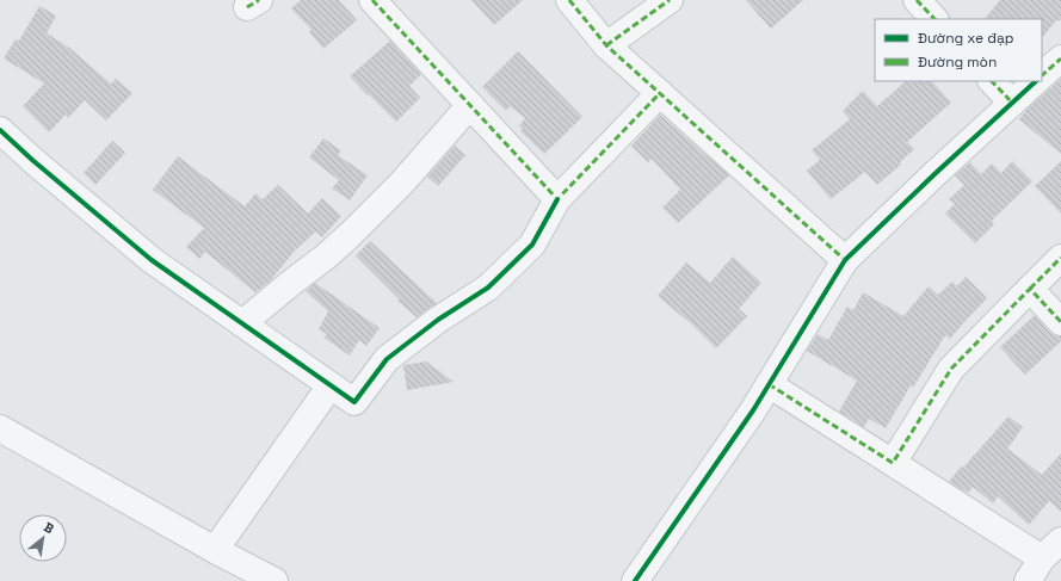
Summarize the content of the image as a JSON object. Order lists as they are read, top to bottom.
{
  "legend": ["Đường xe đạp", "Đường mòn"],
  "north": "top right"
}
